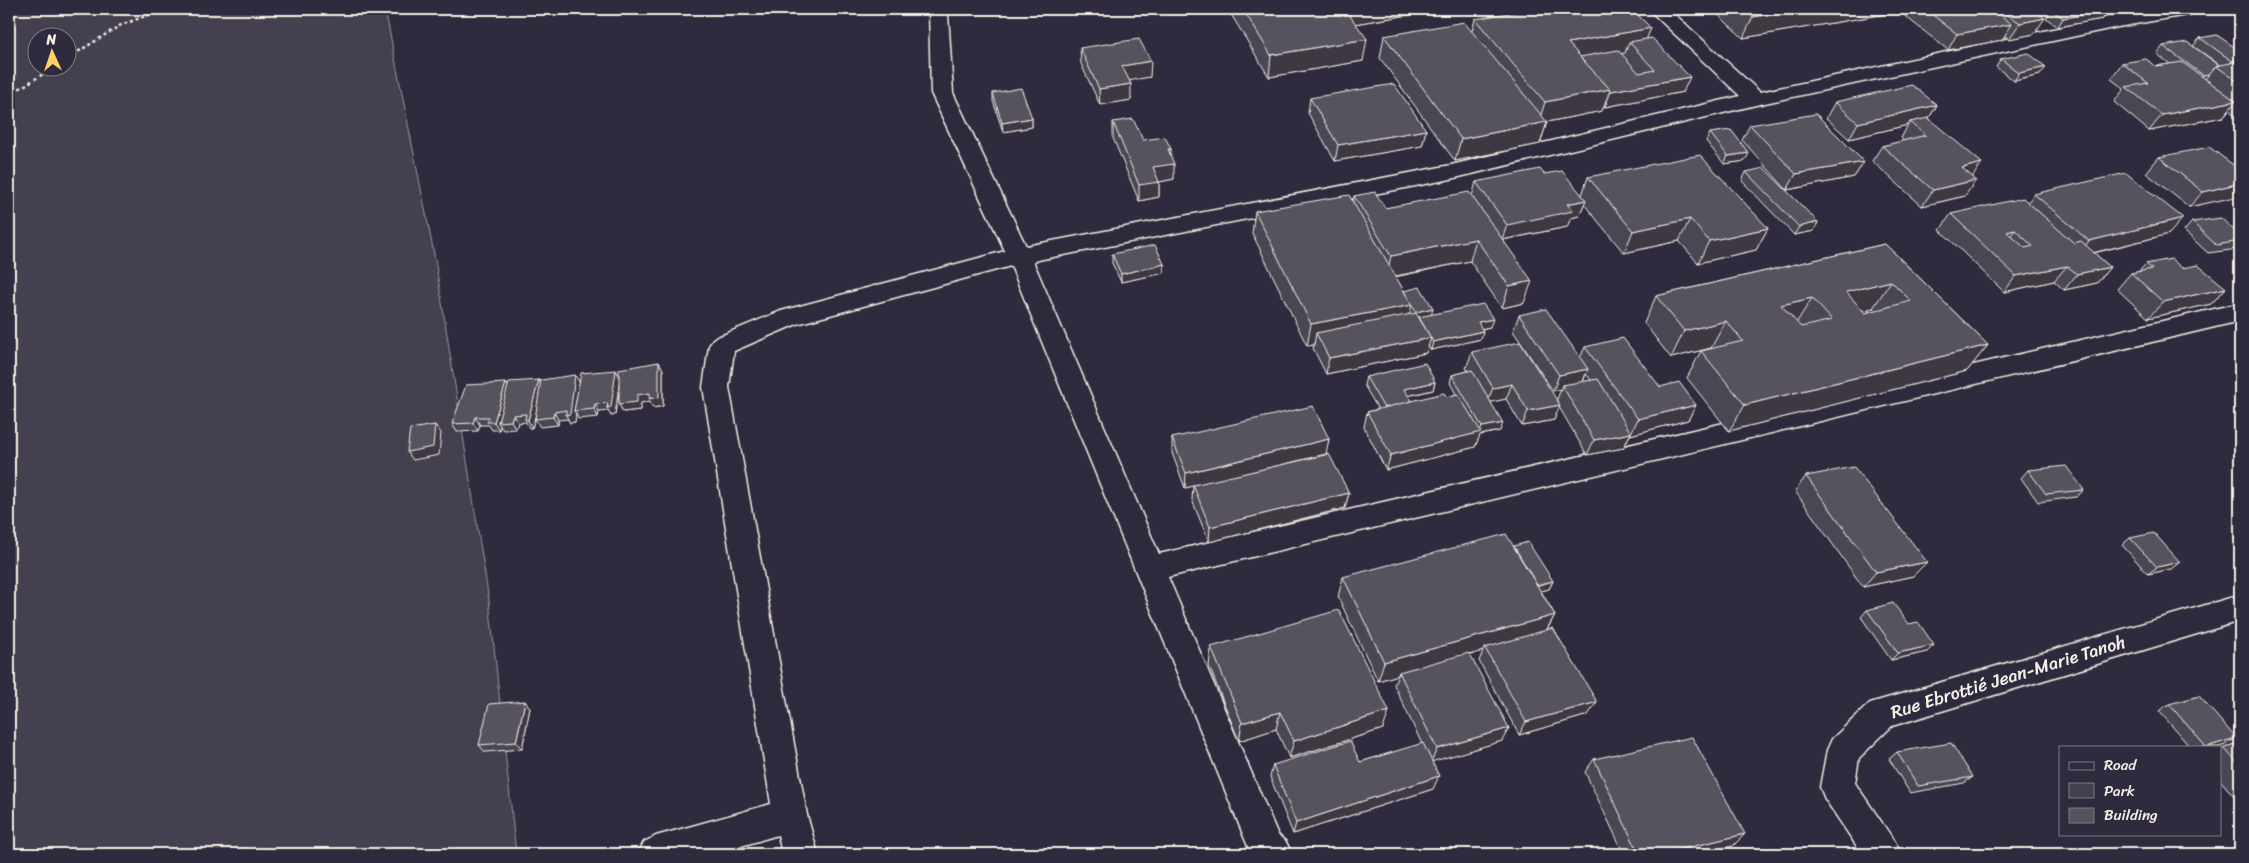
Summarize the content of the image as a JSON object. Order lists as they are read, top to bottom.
{
  "streets": {
    "street": ["Rue Ebrottié Jean-Marie Tanoh"]
  },
  "legend": ["Road", "Park", "Building"],
  "north": "top"
}
